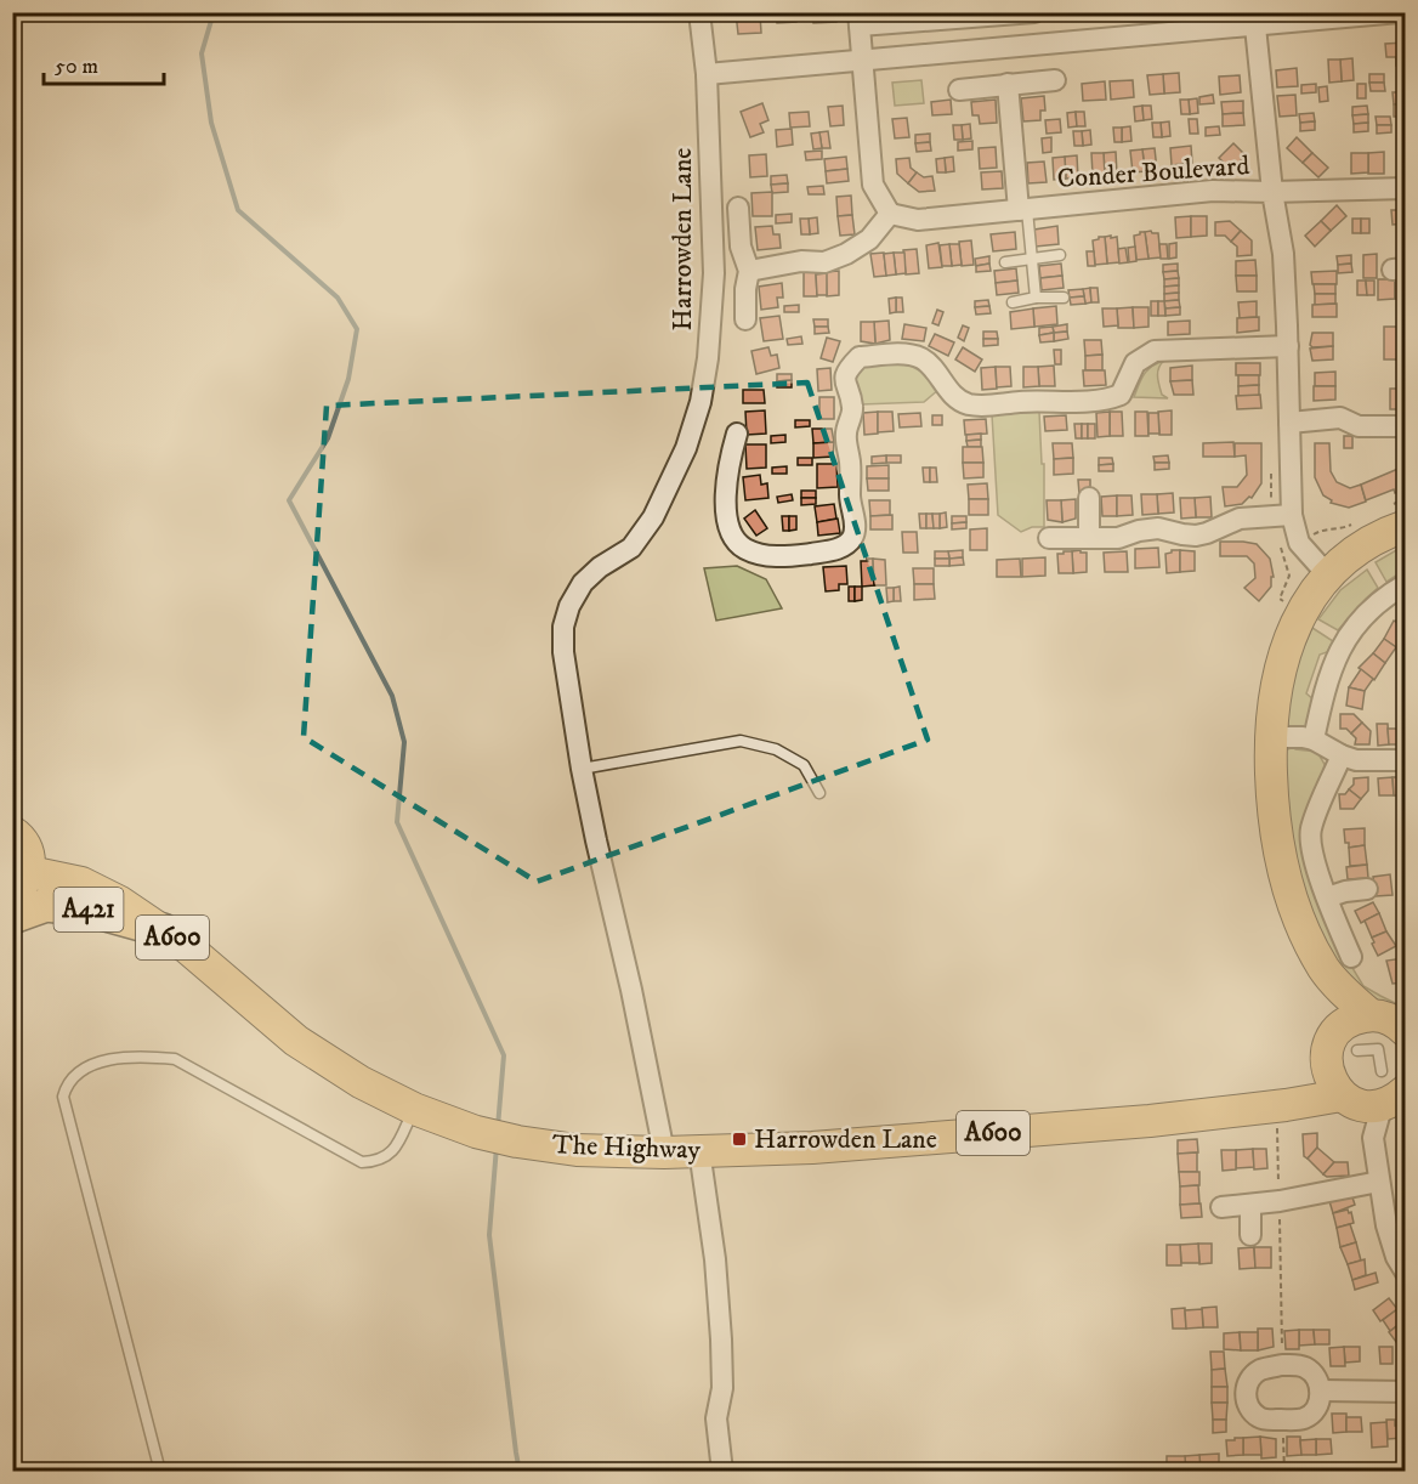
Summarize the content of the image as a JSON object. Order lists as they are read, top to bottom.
{
  "streets": {
    "highway": ["A421"],
    "main road": ["A600", "The Highway"],
    "street": ["Conder Boulevard", "Harrowden Lane"]
  },
  "crossings": [
    ["Harrowden Lane", "The Highway"],
    ["A421", "A600"],
    ["A421", "The Highway"],
    ["A600", "The Highway"]
  ],
  "places": {
    "transit": ["Harrowden Lane"]
  },
  "scale_bar": "50 m"
}
